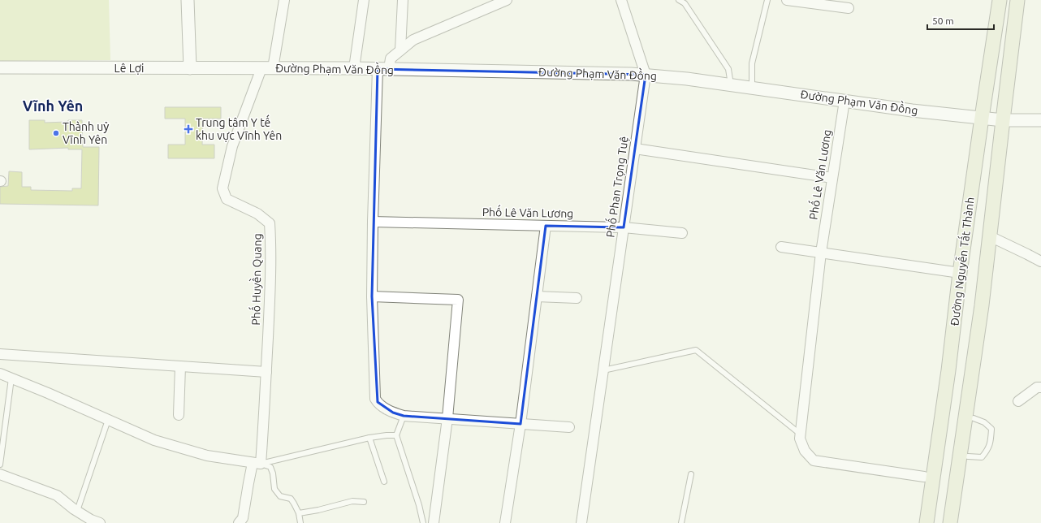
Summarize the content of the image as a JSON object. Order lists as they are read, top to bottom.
{
  "streets": {
    "main road": ["Đường Nguyễn Tất Thành"],
    "street": [
      "Lê Lợi",
      "Đường Phạm Văn Đồng",
      "Phố Lê Văn Lương",
      "Phố Phan Trọng Tuệ",
      "Phố Huyền Quang"
    ]
  },
  "crossings": [
    ["Lê Lợi", "Đường Phạm Văn Đồng"],
    ["Đường Phạm Văn Đồng", "Phố Lê Văn Lương"],
    ["Đường Phạm Văn Đồng", "Phố Phan Trọng Tuệ"],
    ["Đường Phạm Văn Đồng", "Đường Nguyễn Tất Thành"],
    ["Đường Phạm Văn Đồng", "Phố Huyền Quang"],
    ["Phố Lê Văn Lương", "Phố Phan Trọng Tuệ"]
  ],
  "districts": ["Vĩnh Yên"],
  "places": {
    "health": ["Trung tâm Y tế khu vực Vĩnh Yên"],
    "other": ["Thành uỷ Vĩnh Yên"]
  },
  "scale_bar": "50 m"
}
